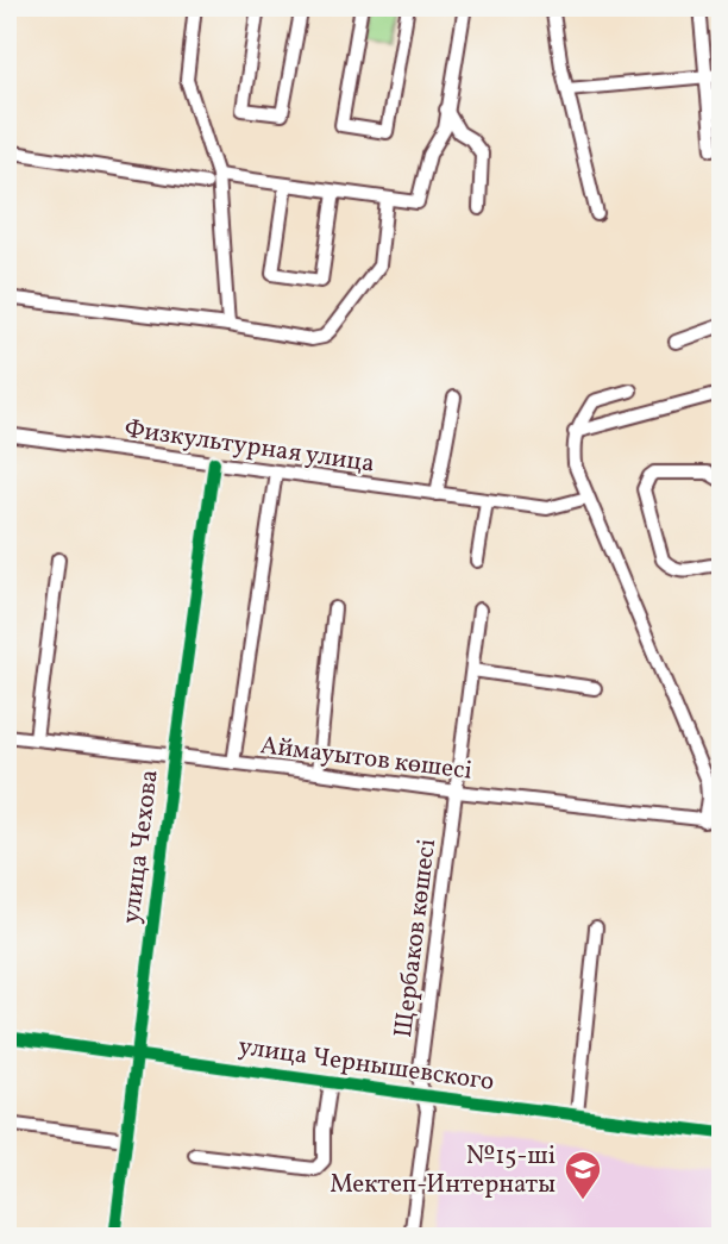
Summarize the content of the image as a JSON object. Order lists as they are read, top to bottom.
{
  "streets": {
    "street": [
      "Физкультурная улица",
      "Аймауытов көшесі",
      "улица Чехова",
      "Щербаков көшесі",
      "улица Чернышевского"
    ]
  },
  "crossings": [
    ["Физкультурная улица", "улица Чехова"],
    ["Аймауытов көшесі", "улица Чехова"],
    ["Аймауытов көшесі", "Щербаков көшесі"],
    ["улица Чехова", "улица Чернышевского"],
    ["Щербаков көшесі", "улица Чернышевского"]
  ],
  "places": {
    "school or university": ["№15-ші Мектеп-Интернаты"]
  }
}
